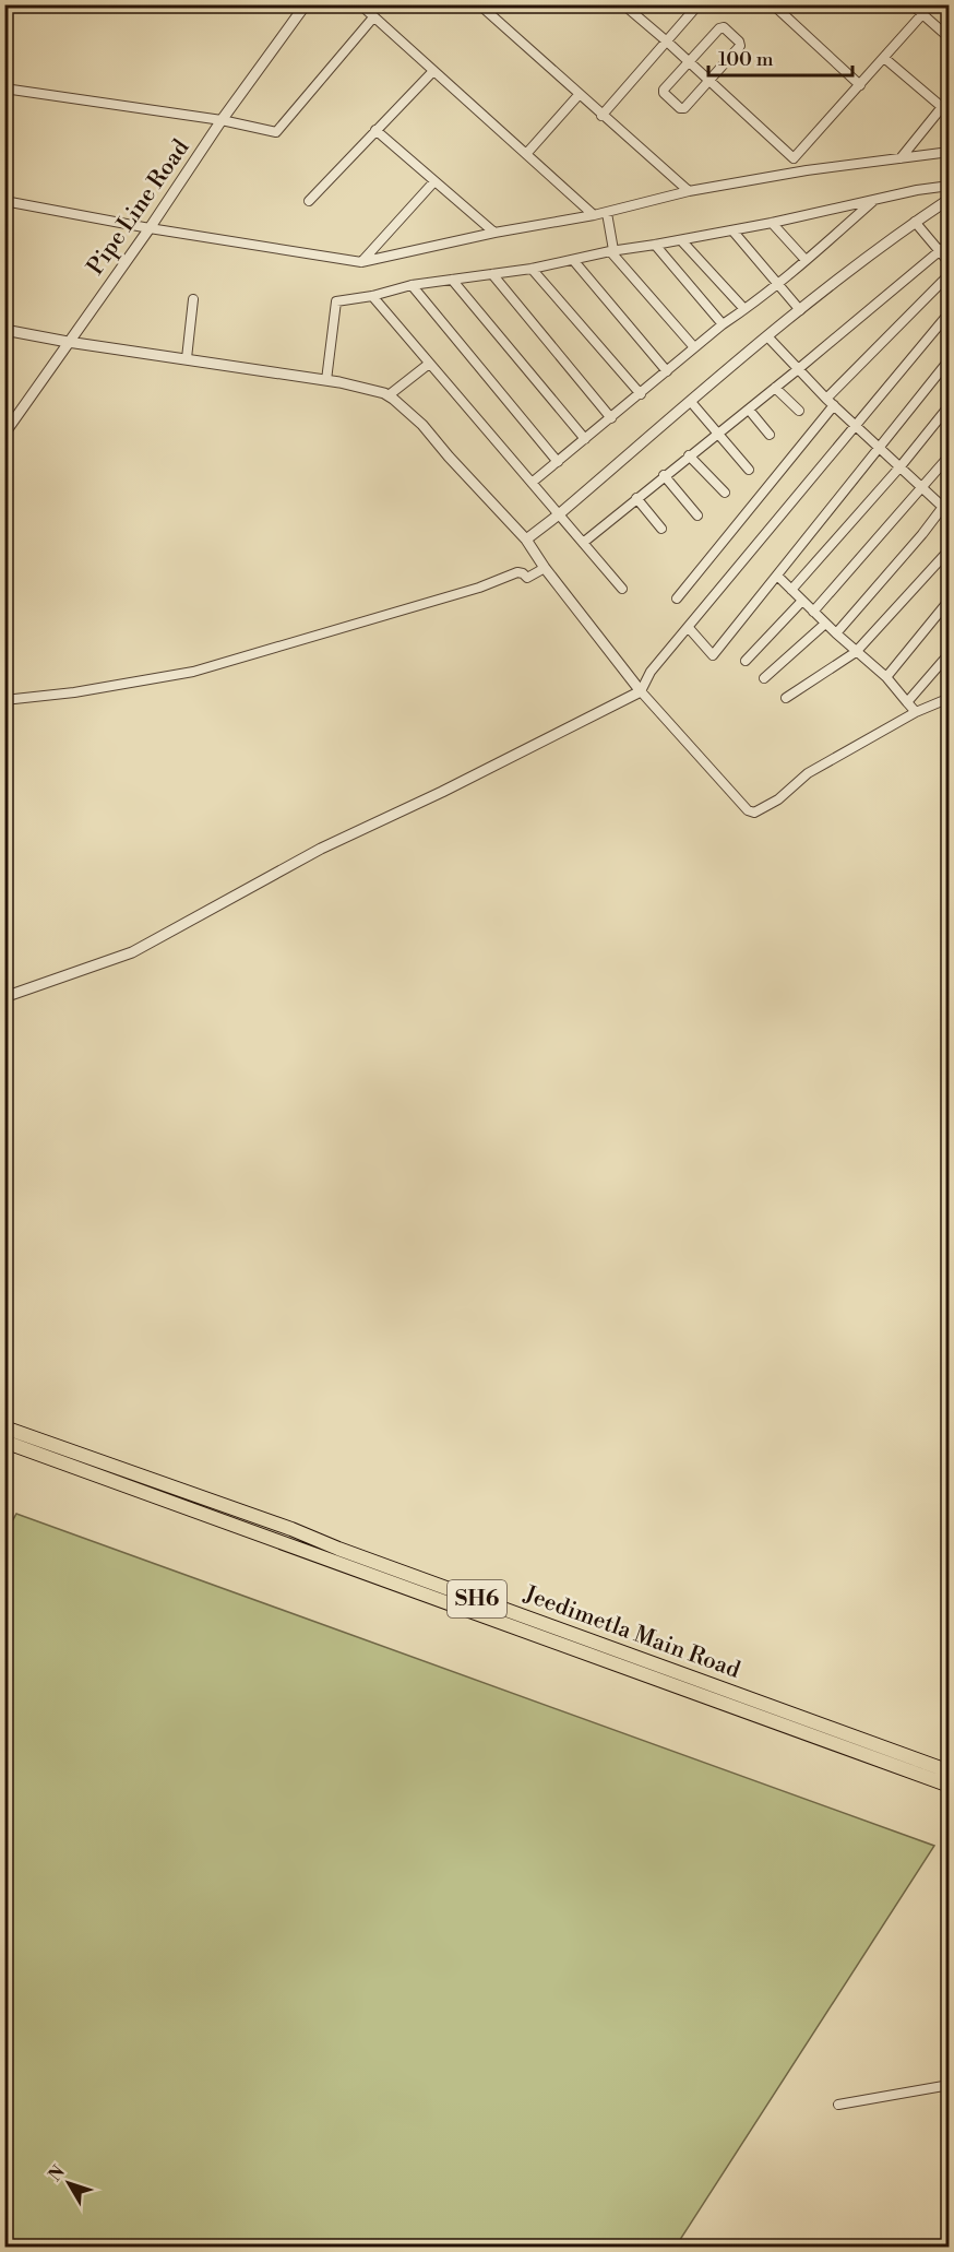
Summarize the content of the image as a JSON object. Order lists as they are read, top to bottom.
{
  "streets": {
    "main road": ["SH6", "Jeedimetla Main Road"],
    "street": ["Pipe Line Road"]
  },
  "scale_bar": "100 m",
  "north": "top left"
}
